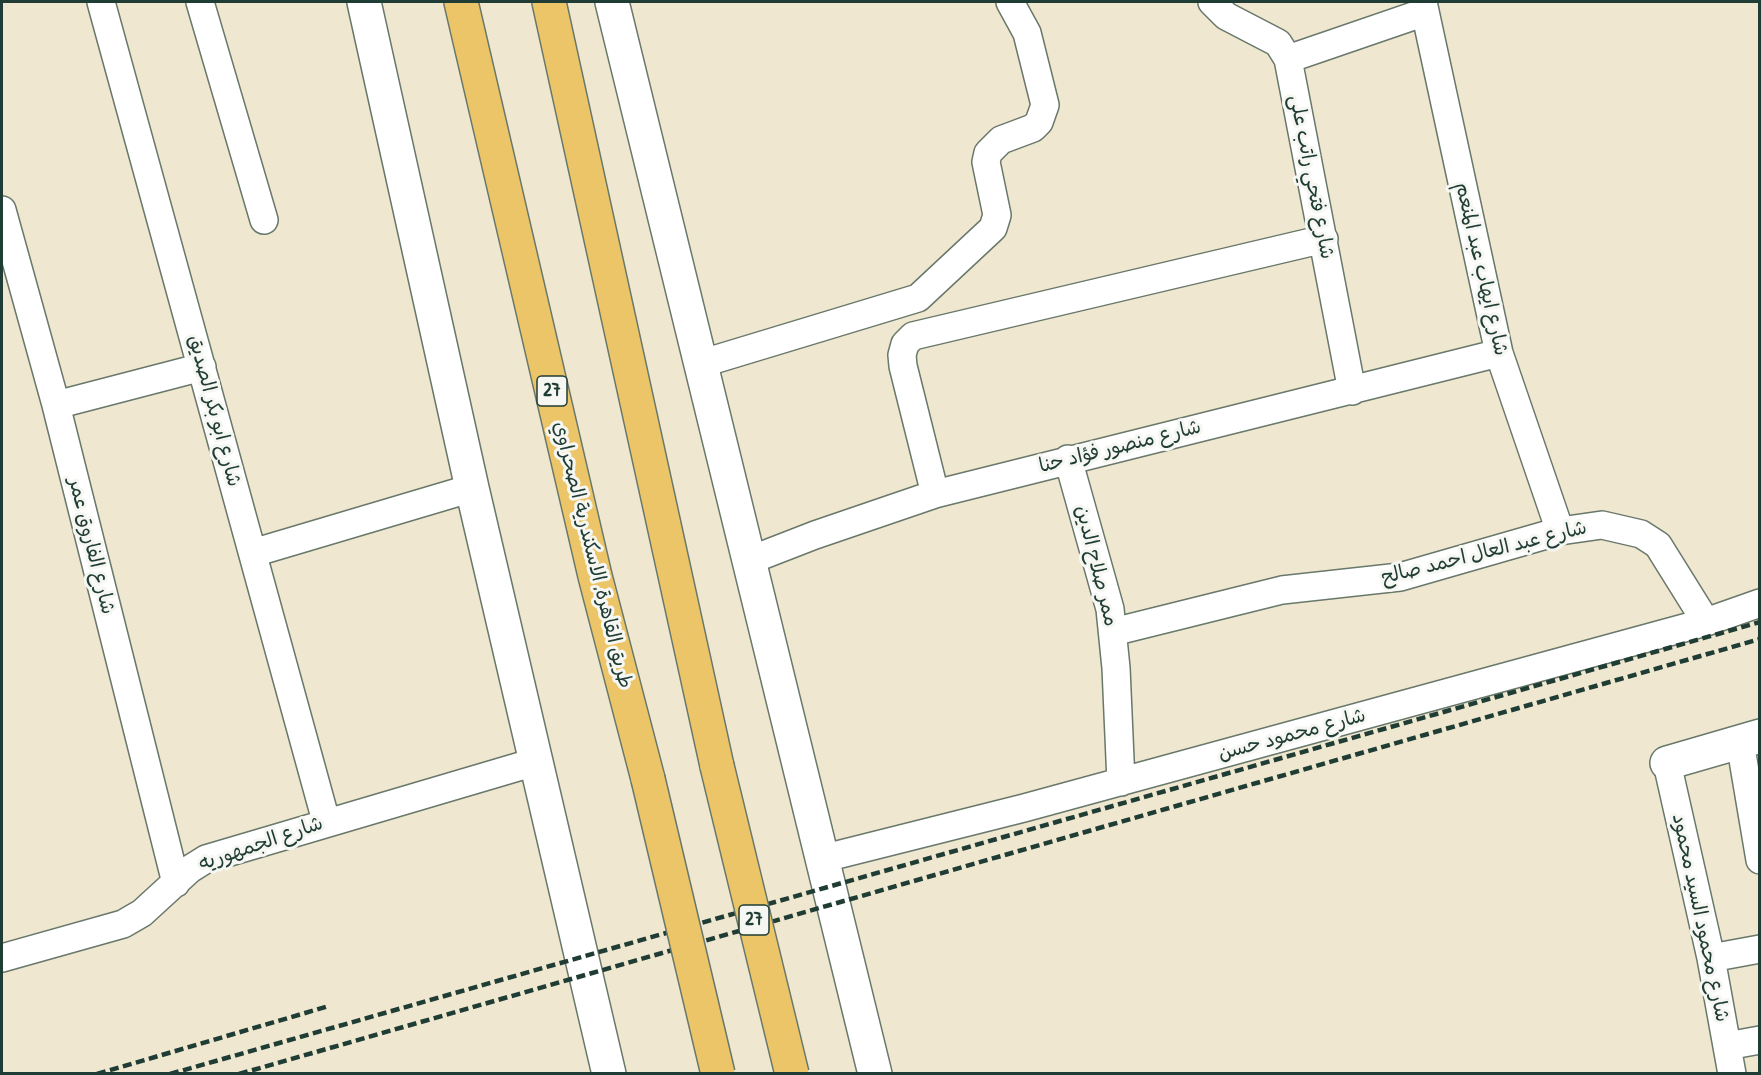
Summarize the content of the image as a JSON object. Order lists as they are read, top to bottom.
{
  "streets": {
    "highway": ["27", "طريق القاهرة, الاسكندرية الصحراوي"],
    "street": [
      "شارع فتحي راتب على",
      "شارع ايهاب عبد المنعم",
      "شارع ابو بكر الصديق",
      "شارع منصور فؤاد حنا",
      "شارع الفاروق عمر",
      "شارع عبد العال احمد صالح",
      "ممر صلاح الدين",
      "شارع محمود حسن",
      "شارع الجمهوريه",
      "شارع محمود السيد محمود"
    ]
  },
  "crossings": [
    ["شارع فتحي راتب على", "شارع منصور فؤاد حنا"],
    ["شارع ايهاب عبد المنعم", "شارع منصور فؤاد حنا"],
    ["شارع ايهاب عبد المنعم", "شارع عبد العال احمد صالح"],
    ["شارع ابو بكر الصديق", "شارع الجمهوريه"],
    ["شارع منصور فؤاد حنا", "ممر صلاح الدين"],
    ["شارع الفاروق عمر", "شارع الجمهوريه"],
    ["شارع عبد العال احمد صالح", "ممر صلاح الدين"],
    ["شارع عبد العال احمد صالح", "شارع محمود حسن"],
    ["ممر صلاح الدين", "شارع محمود حسن"]
  ]
}
